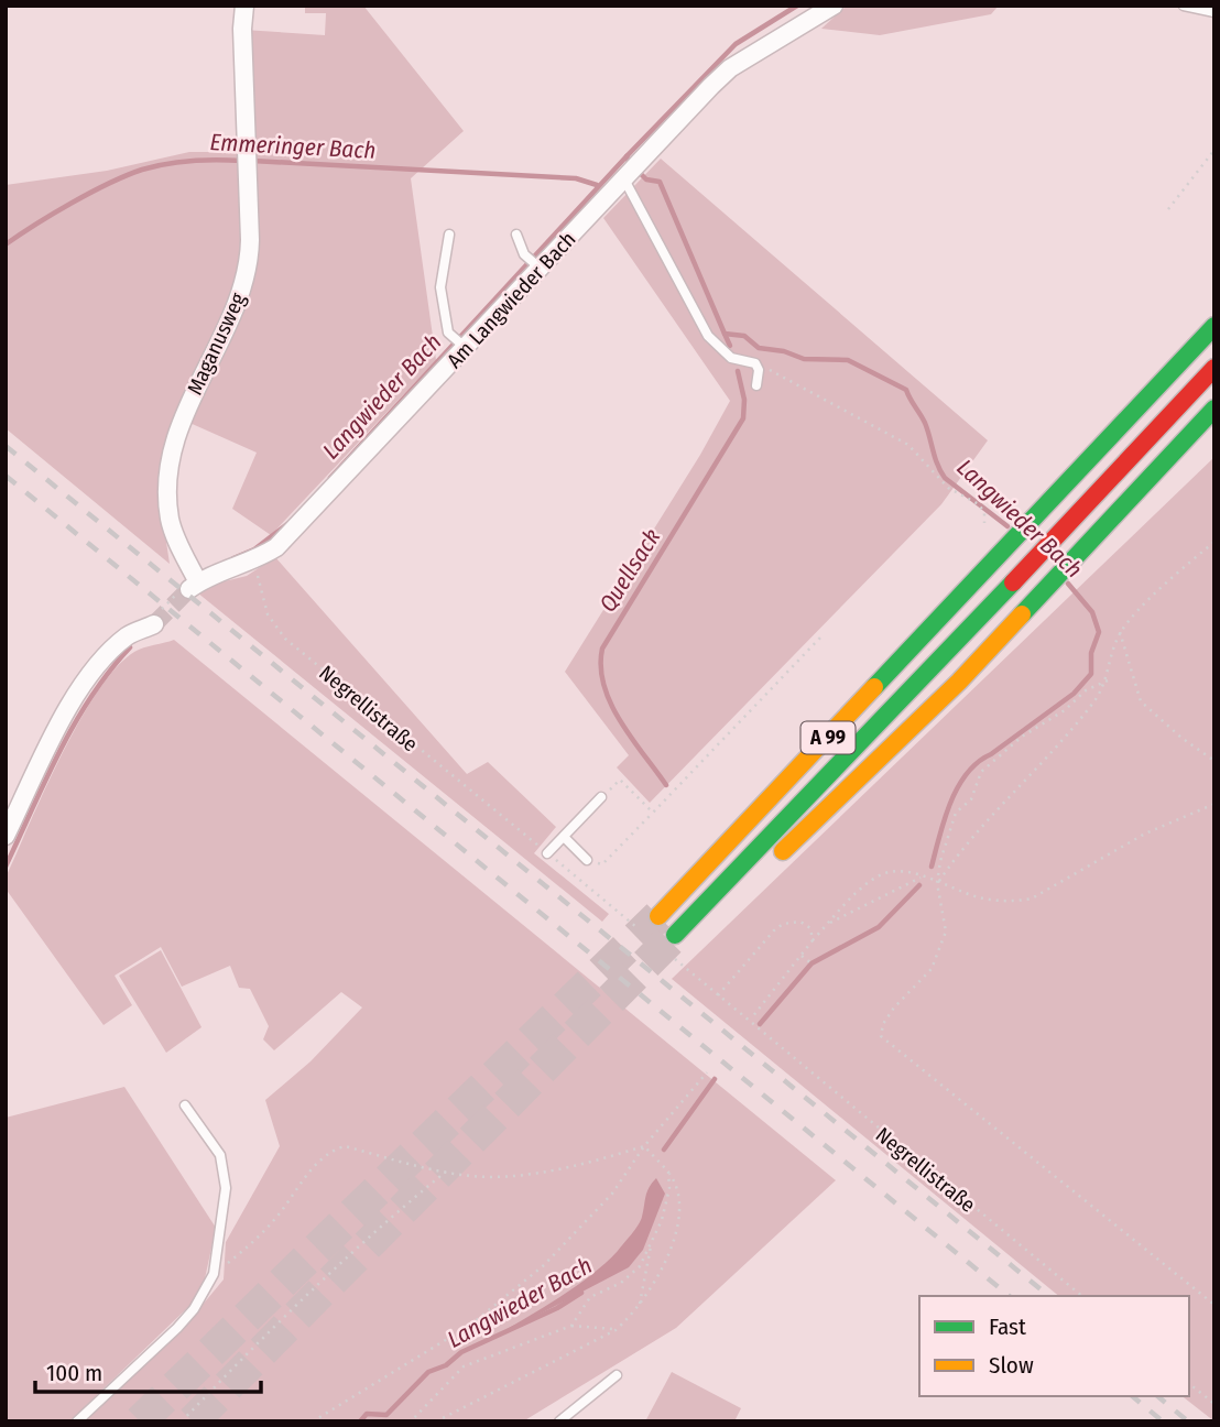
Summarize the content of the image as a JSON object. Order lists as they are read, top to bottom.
{
  "streets": {
    "highway": ["A 99"],
    "street": ["Am Langwieder Bach", "Maganusweg"],
    "path": ["Negrellistraße"]
  },
  "crossings": [
    ["Am Langwieder Bach", "Maganusweg"],
    ["Am Langwieder Bach", "Negrellistraße"]
  ],
  "water": ["Emmeringer Bach", "Langwieder Bach", "Quellsack"],
  "legend": ["Fast", "Slow"],
  "scale_bar": "100 m"
}
